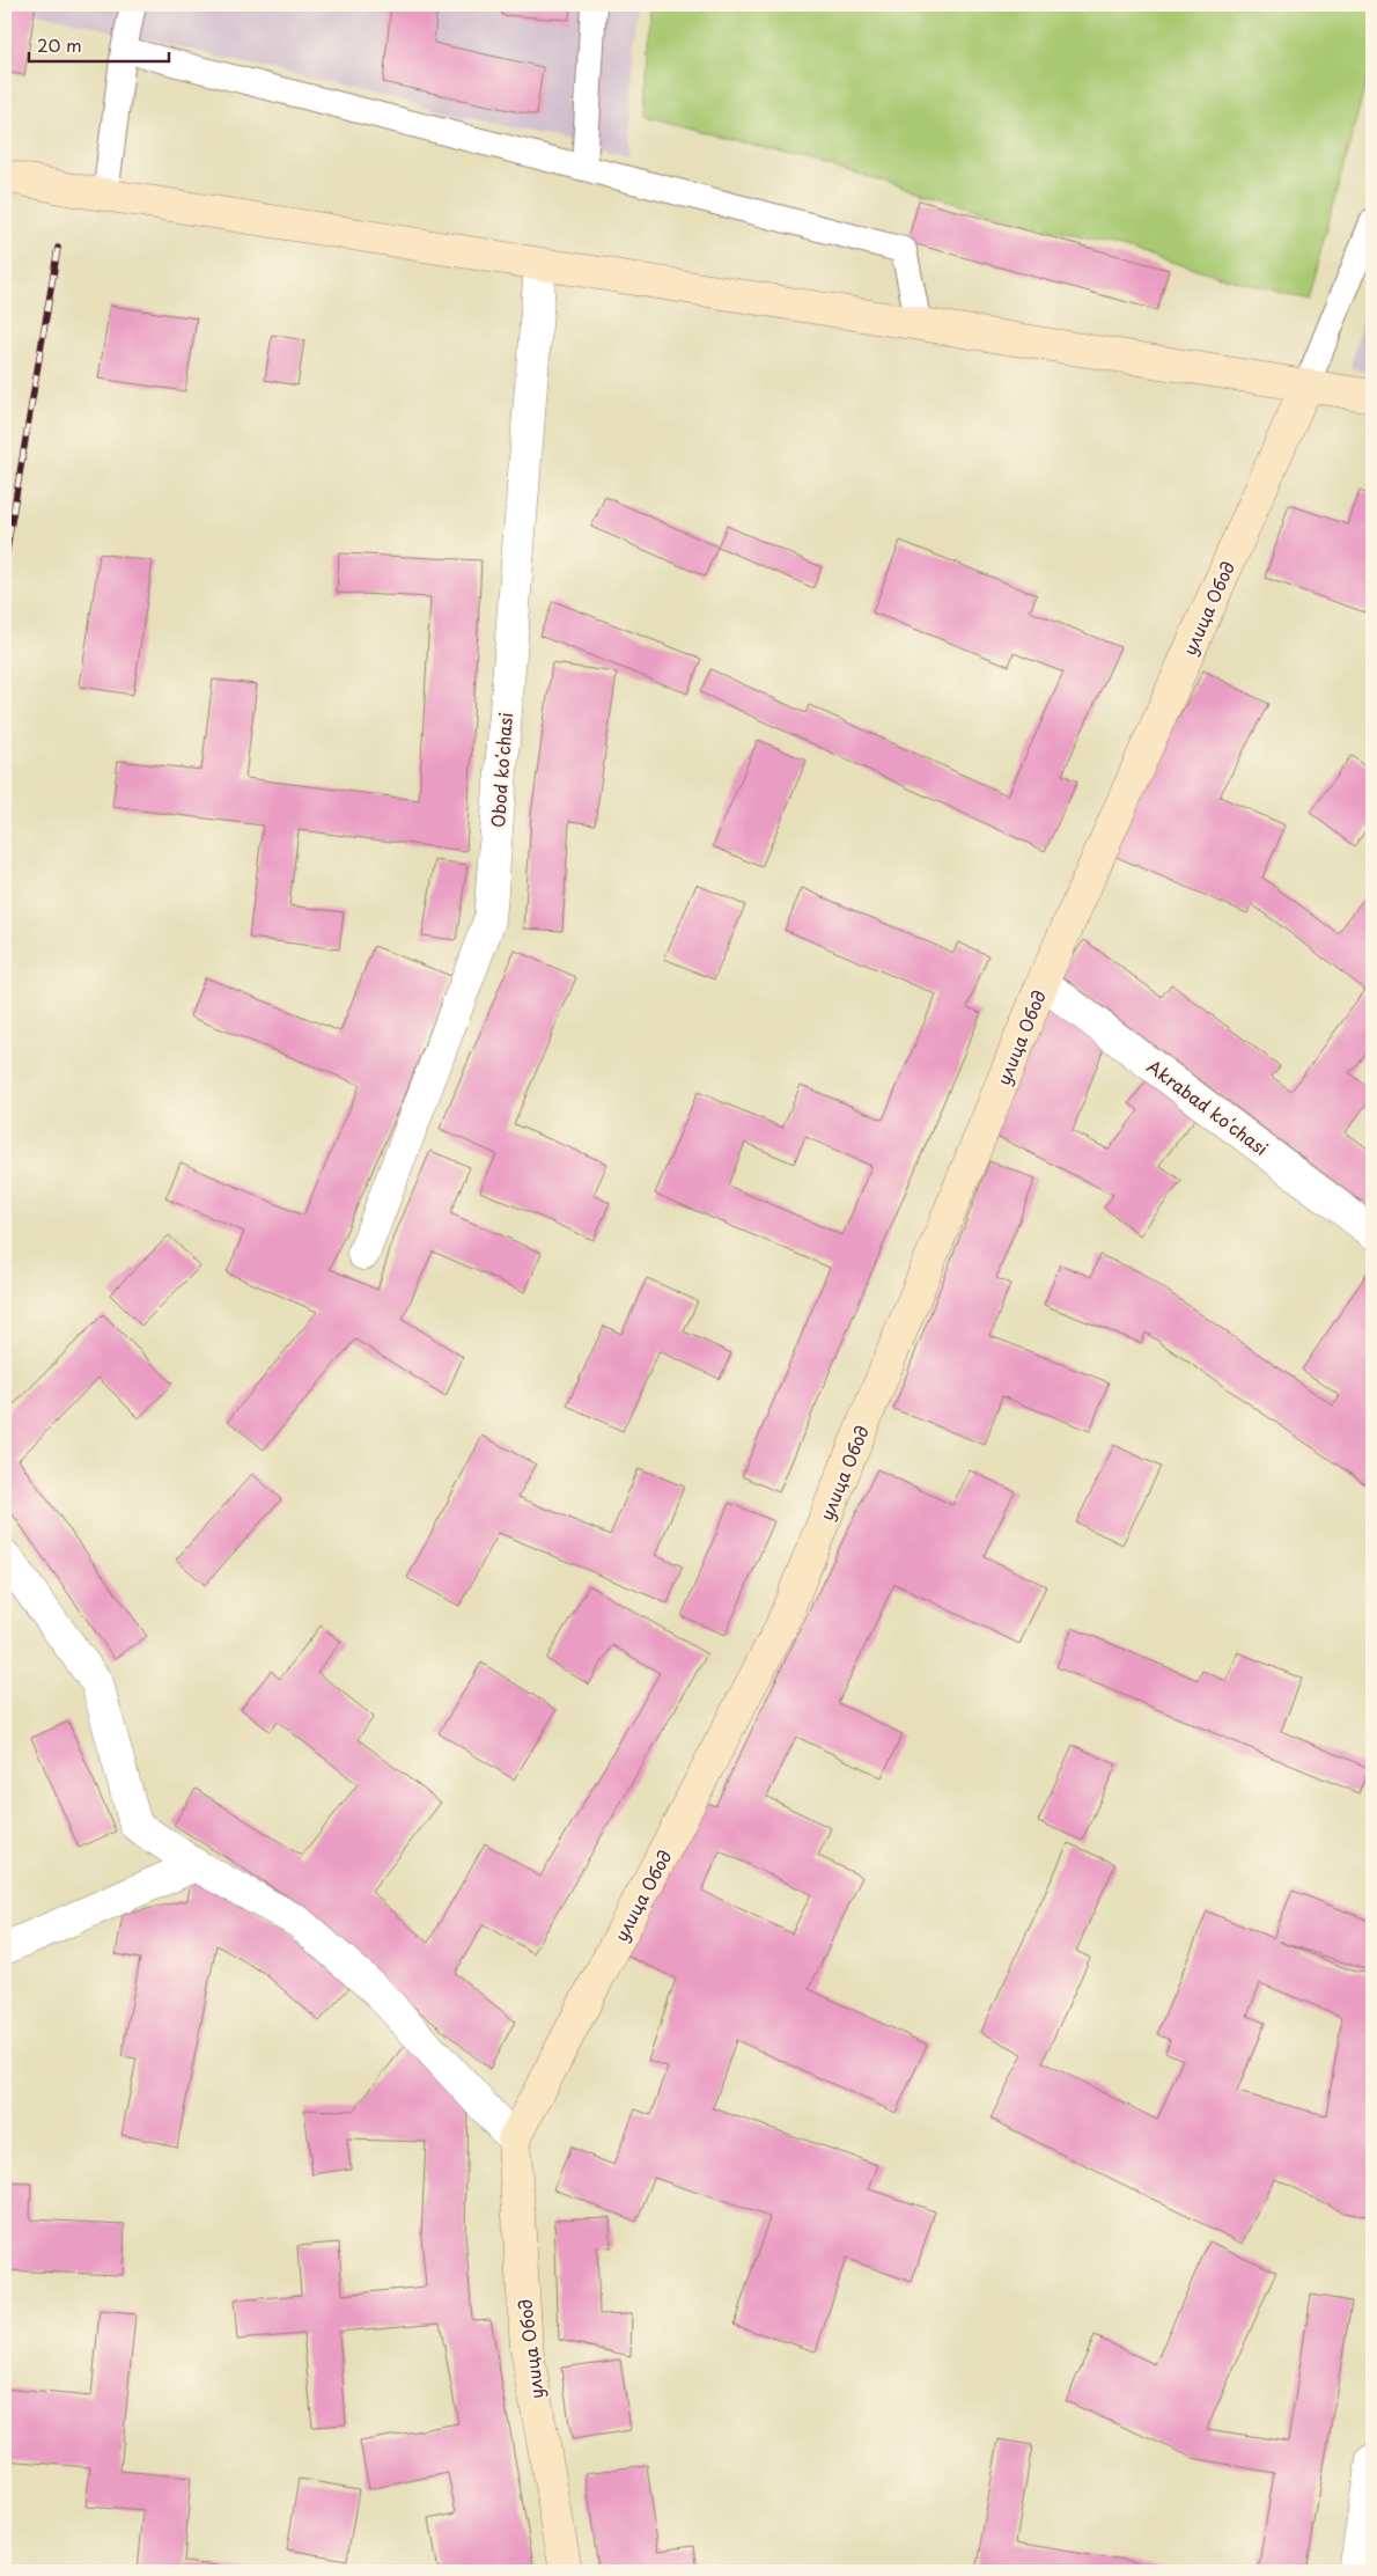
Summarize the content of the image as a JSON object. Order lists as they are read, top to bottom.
{
  "streets": {
    "street": ["улица Обод", "Obod koʻchasi", "Akrabad koʻchasi"]
  },
  "crossings": [
    ["улица Обод", "Akrabad koʻchasi"]
  ],
  "scale_bar": "20 m"
}
